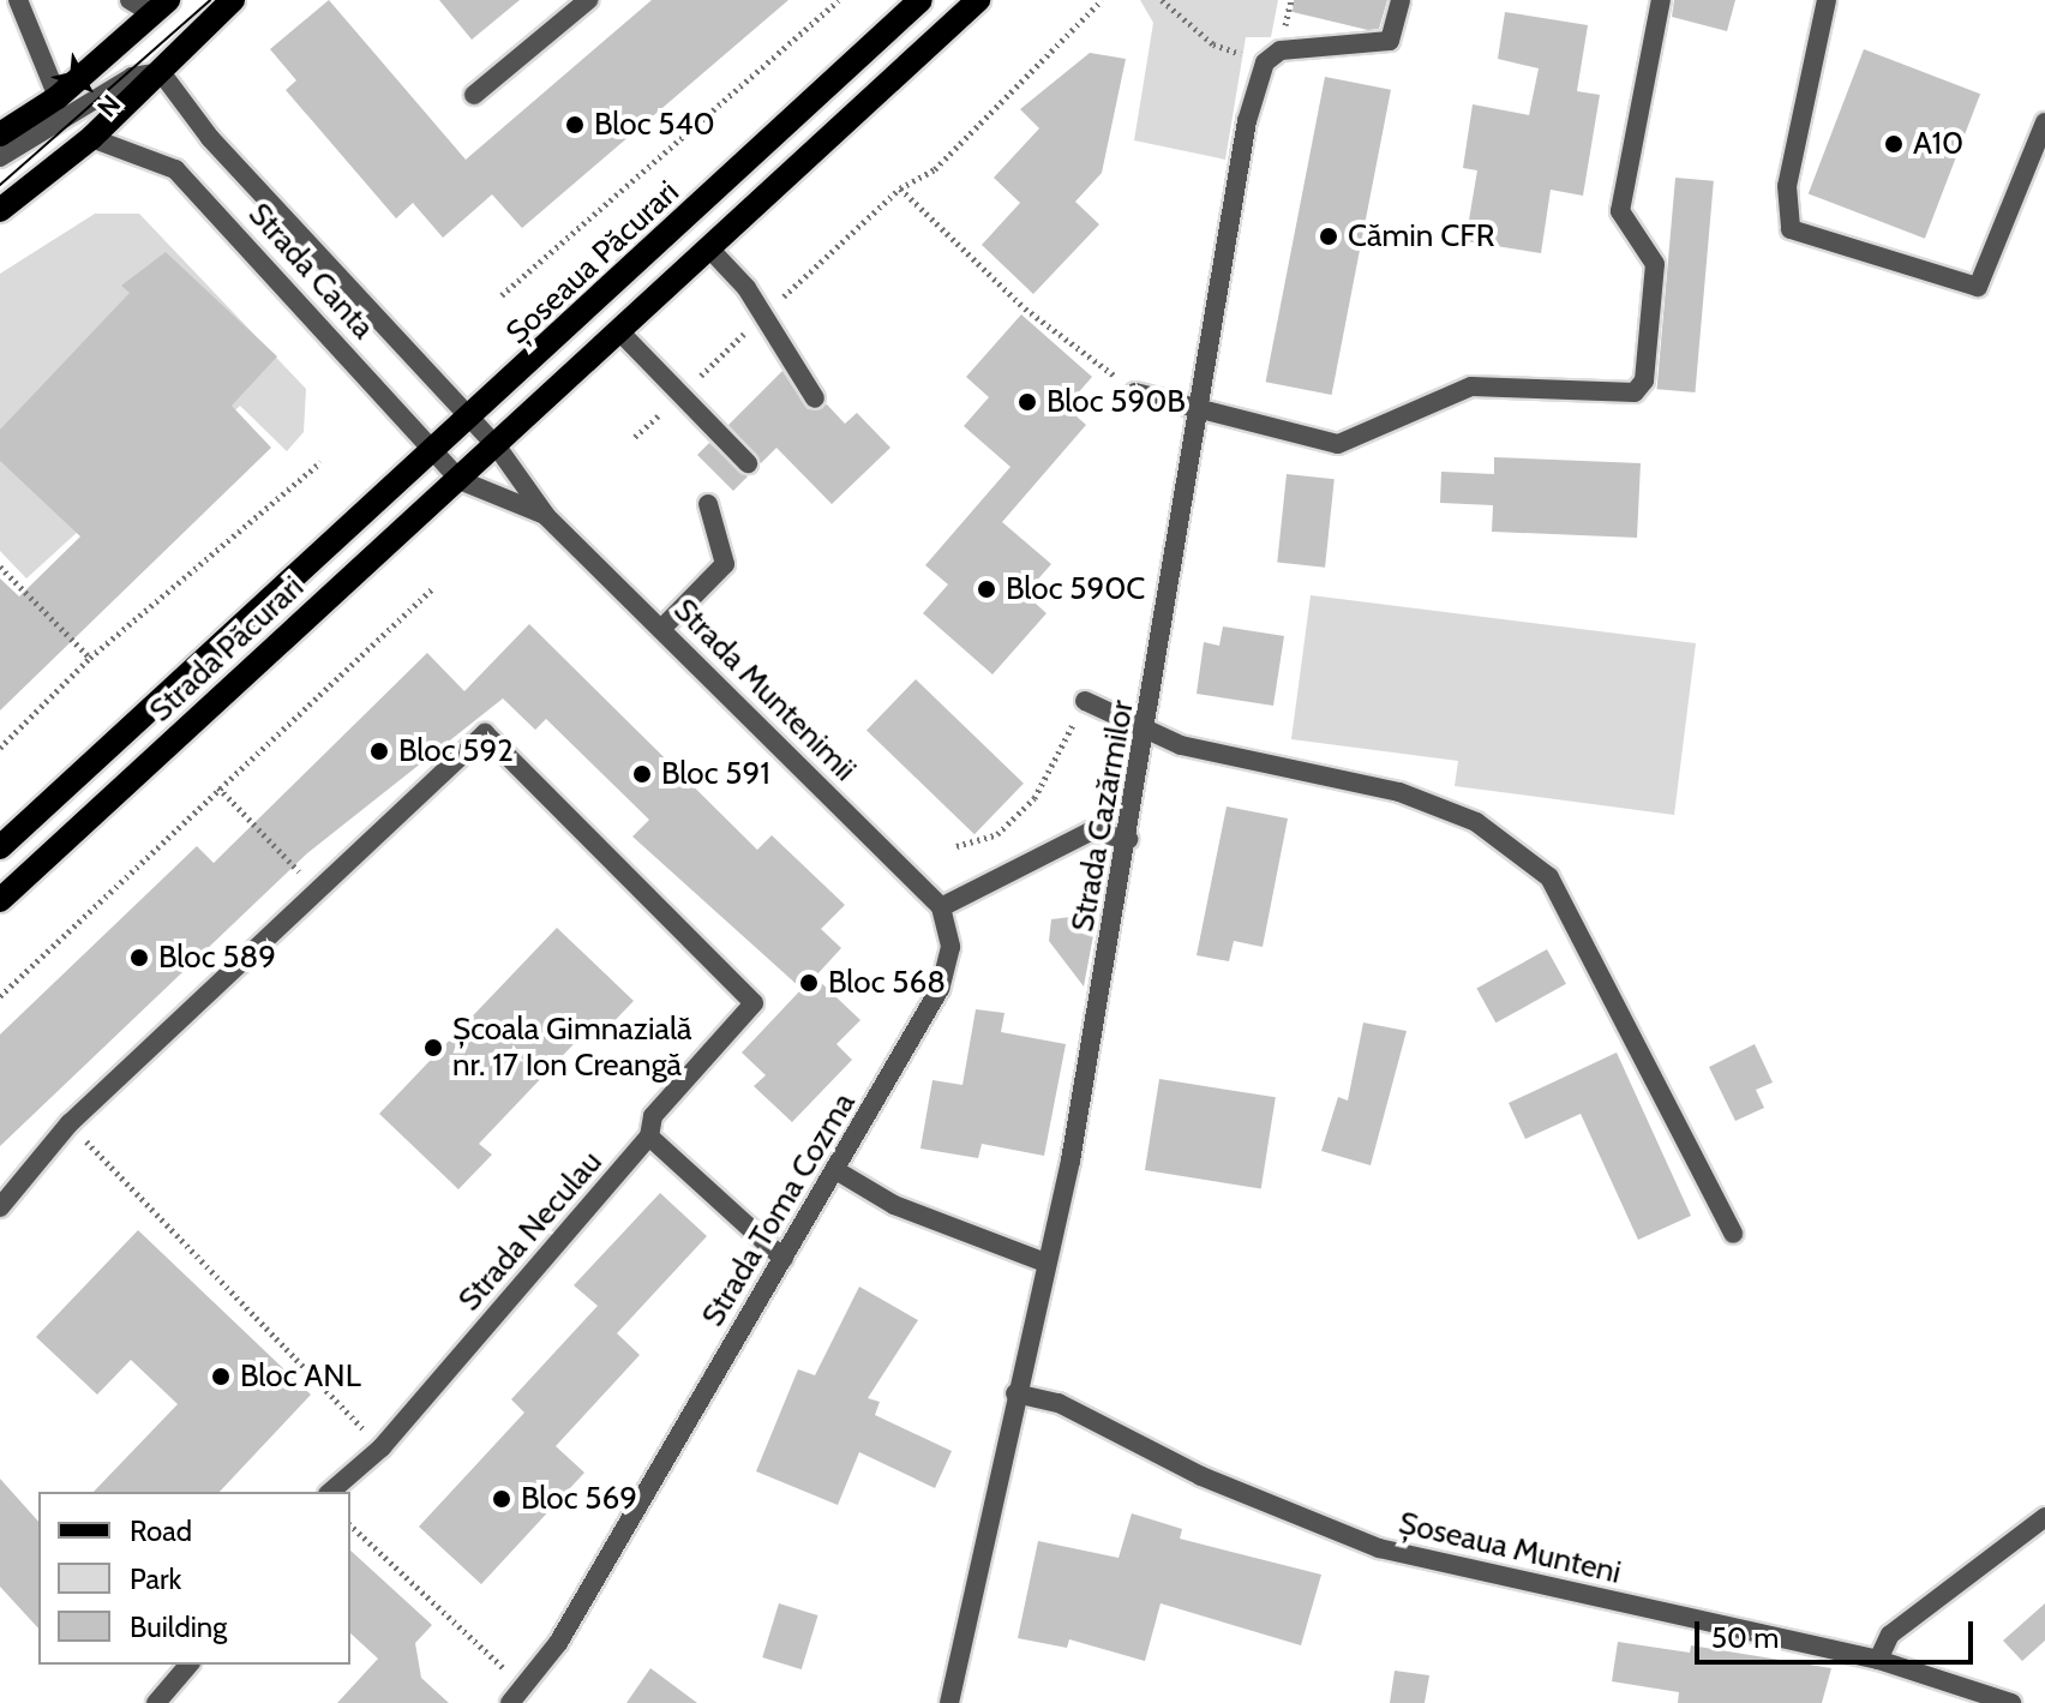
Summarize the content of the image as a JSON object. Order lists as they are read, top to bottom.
{
  "streets": {
    "main road": ["Șoseaua Păcurari", "Strada Păcurari"],
    "street": [
      "Strada Canta",
      "Strada Muntenimii",
      "Strada Cazărmilor",
      "Strada Toma Cozma",
      "Strada Neculau",
      "Șoseaua Munteni"
    ]
  },
  "crossings": [
    ["Șoseaua Păcurari", "Strada Canta"],
    ["Șoseaua Păcurari", "Strada Păcurari"],
    ["Strada Canta", "Strada Păcurari"],
    ["Strada Canta", "Strada Muntenimii"],
    ["Strada Păcurari", "Strada Muntenimii"],
    ["Strada Muntenimii", "Strada Toma Cozma"],
    ["Strada Cazărmilor", "Șoseaua Munteni"]
  ],
  "places": [
    "Bloc 540",
    "A10",
    "Cămin CFR",
    "Bloc 590B",
    "Bloc 590C",
    "Bloc 592",
    "Bloc 591",
    "Bloc 589",
    "Bloc 568",
    "Școala Gimnazială nr. 17 Ion Creangă",
    "Bloc ANL",
    "Bloc 569"
  ],
  "legend": ["Road", "Park", "Building"],
  "scale_bar": "50 m",
  "north": "bottom right"
}
